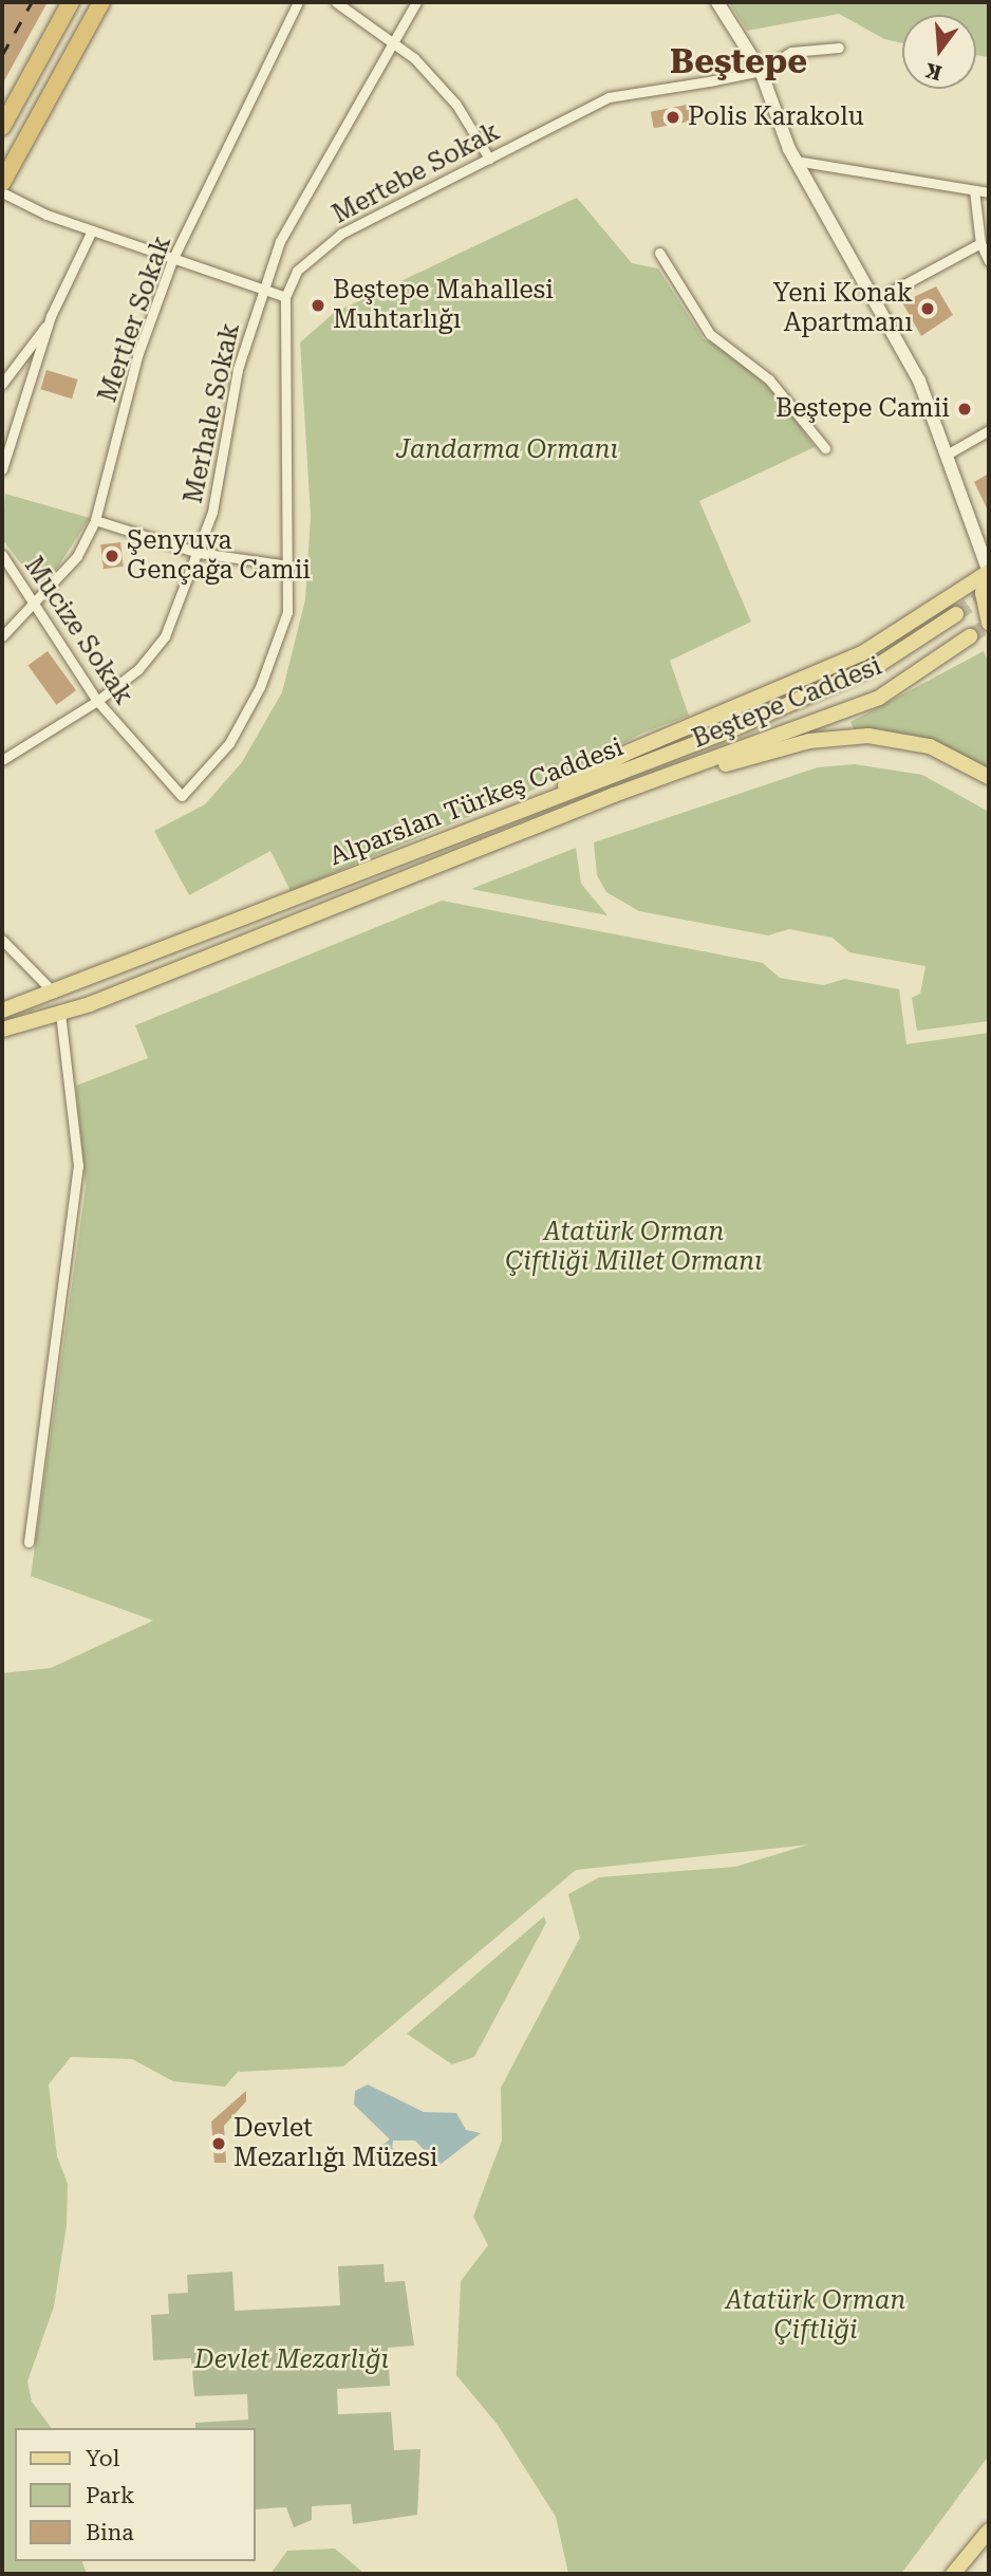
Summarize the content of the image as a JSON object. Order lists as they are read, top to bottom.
{
  "streets": {
    "main road": ["Beştepe Caddesi", "Alparslan Türkeş Caddesi"],
    "street": [
      "Mertebe Sokak",
      "Mertler Sokak",
      "Merhale Sokak",
      "Mucize Sokak"
    ]
  },
  "crossings": [
    ["Mertler Sokak", "Mucize Sokak"],
    ["Merhale Sokak", "Mucize Sokak"],
    ["Beştepe Caddesi", "Alparslan Türkeş Caddesi"]
  ],
  "districts": ["Beştepe"],
  "parks": [
    "Jandarma Ormanı",
    "Atatürk Orman Çiftliği Millet Ormanı",
    "Atatürk Orman Çiftliği",
    "Devlet Mezarlığı"
  ],
  "places": [
    "Polis Karakolu",
    "Beştepe Mahallesi Muhtarlığı",
    "Yeni Konak Apartmanı",
    "Beştepe Camii",
    "Şenyuva Gençağa Camii",
    "Devlet Mezarlığı Müzesi"
  ],
  "legend": ["Yol", "Park", "Bina"],
  "north": "bottom"
}
